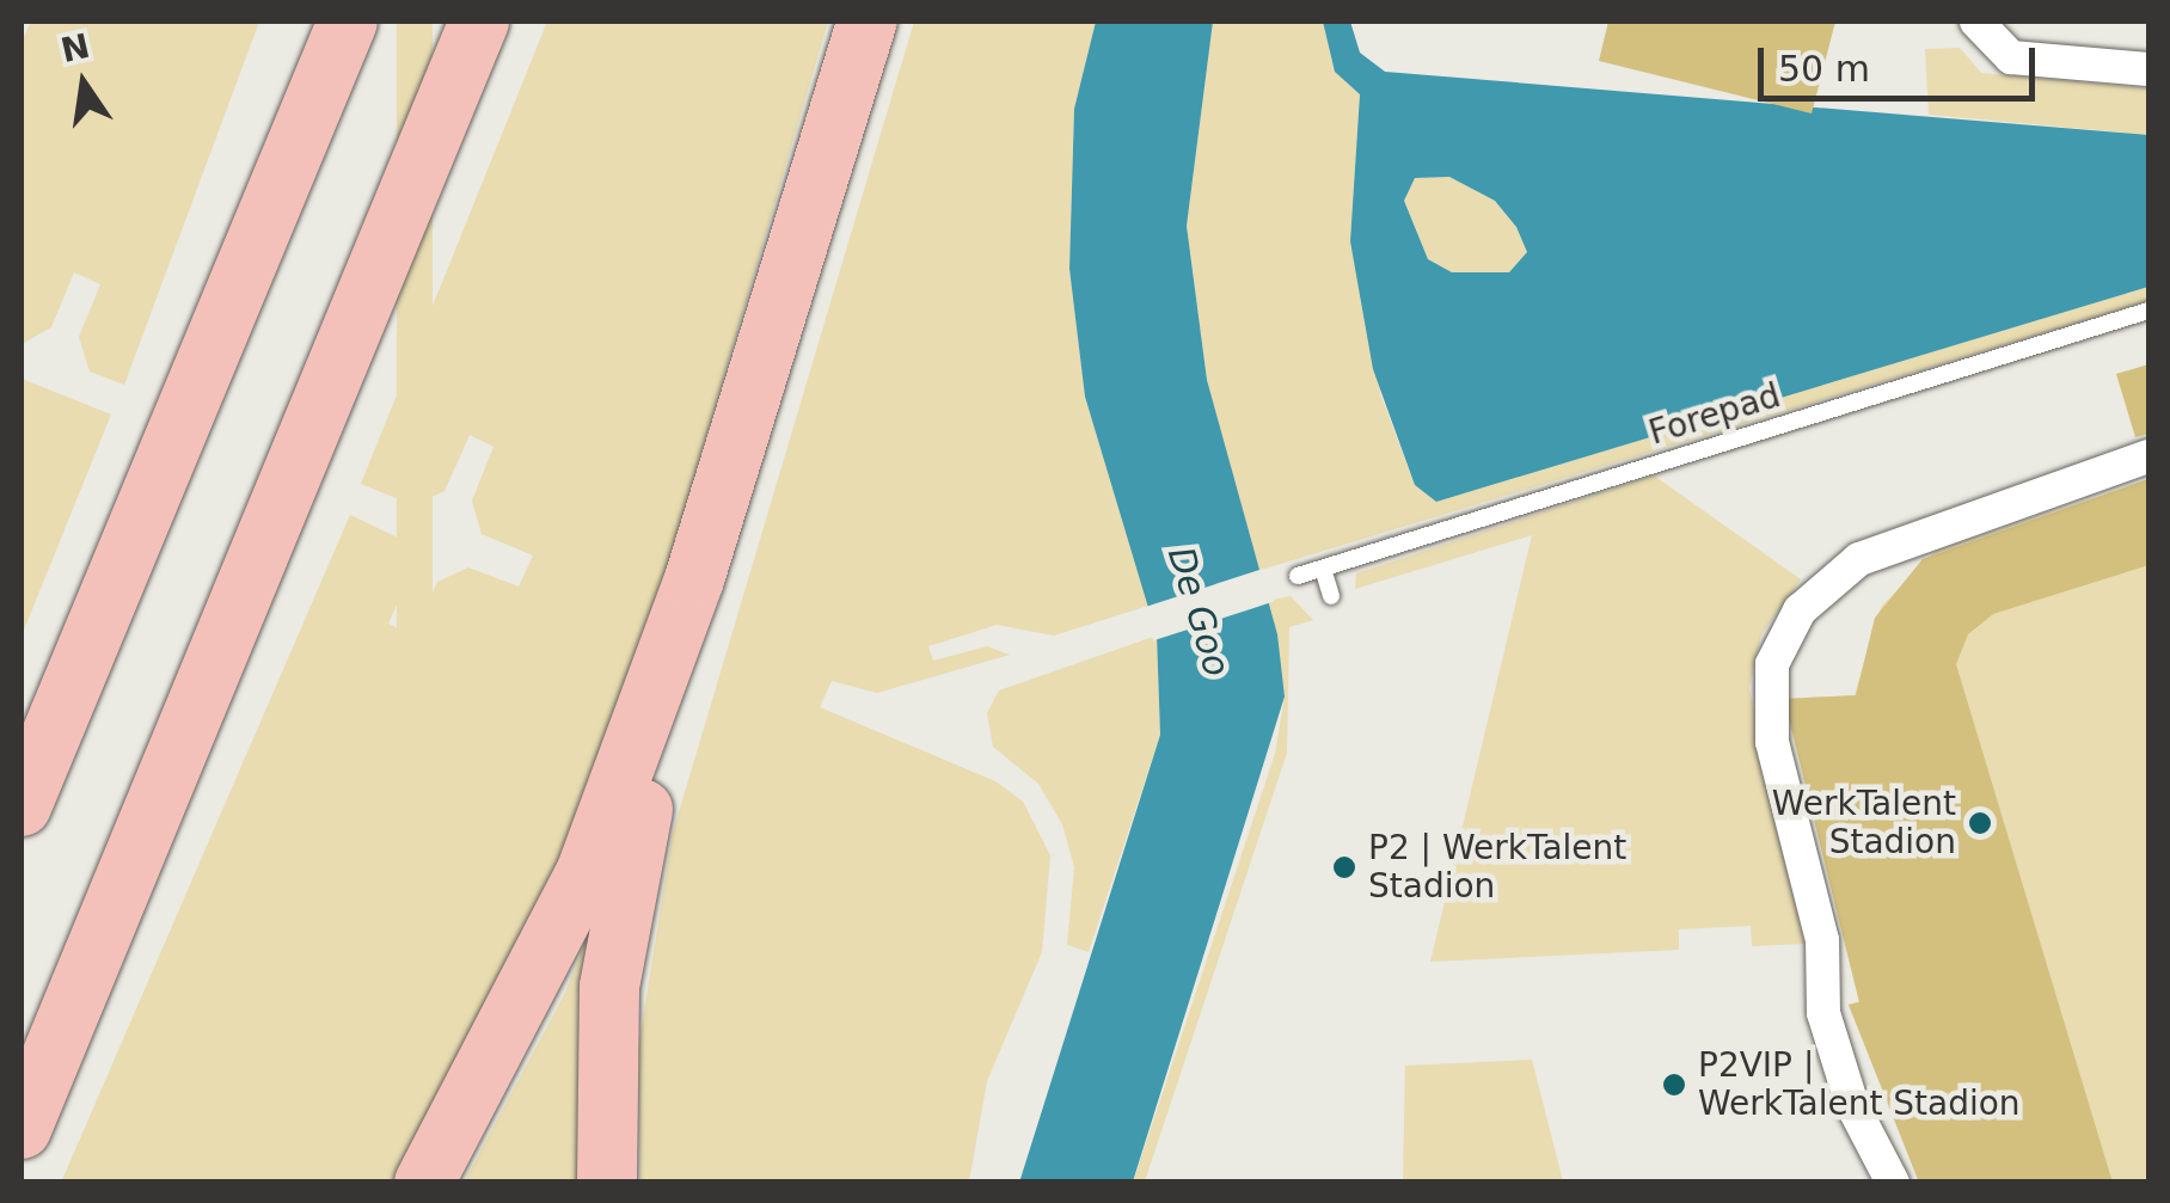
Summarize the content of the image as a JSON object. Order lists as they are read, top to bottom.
{
  "streets": {
    "lane": ["Forepad"]
  },
  "water": ["De Goo"],
  "places": ["WerkTalent Stadion", "P2 | WerkTalent Stadion", "P2VIP | WerkTalent Stadion"],
  "scale_bar": "50 m",
  "north": "top"
}
